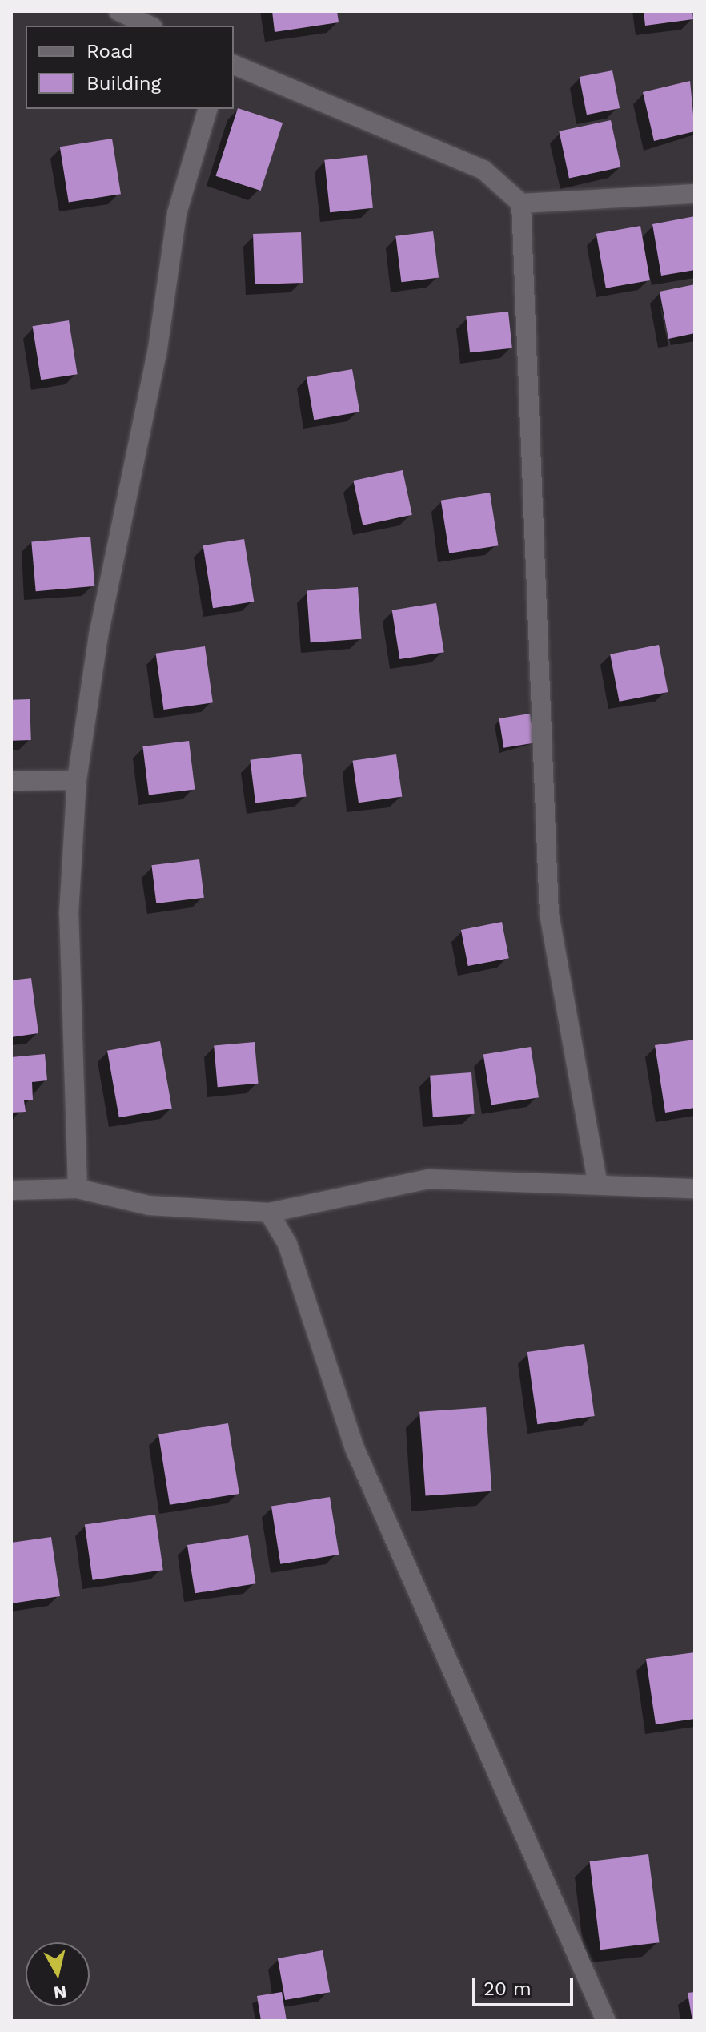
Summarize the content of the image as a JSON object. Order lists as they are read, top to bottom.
{
  "legend": ["Road", "Building"],
  "scale_bar": "20 m",
  "north": "bottom"
}
